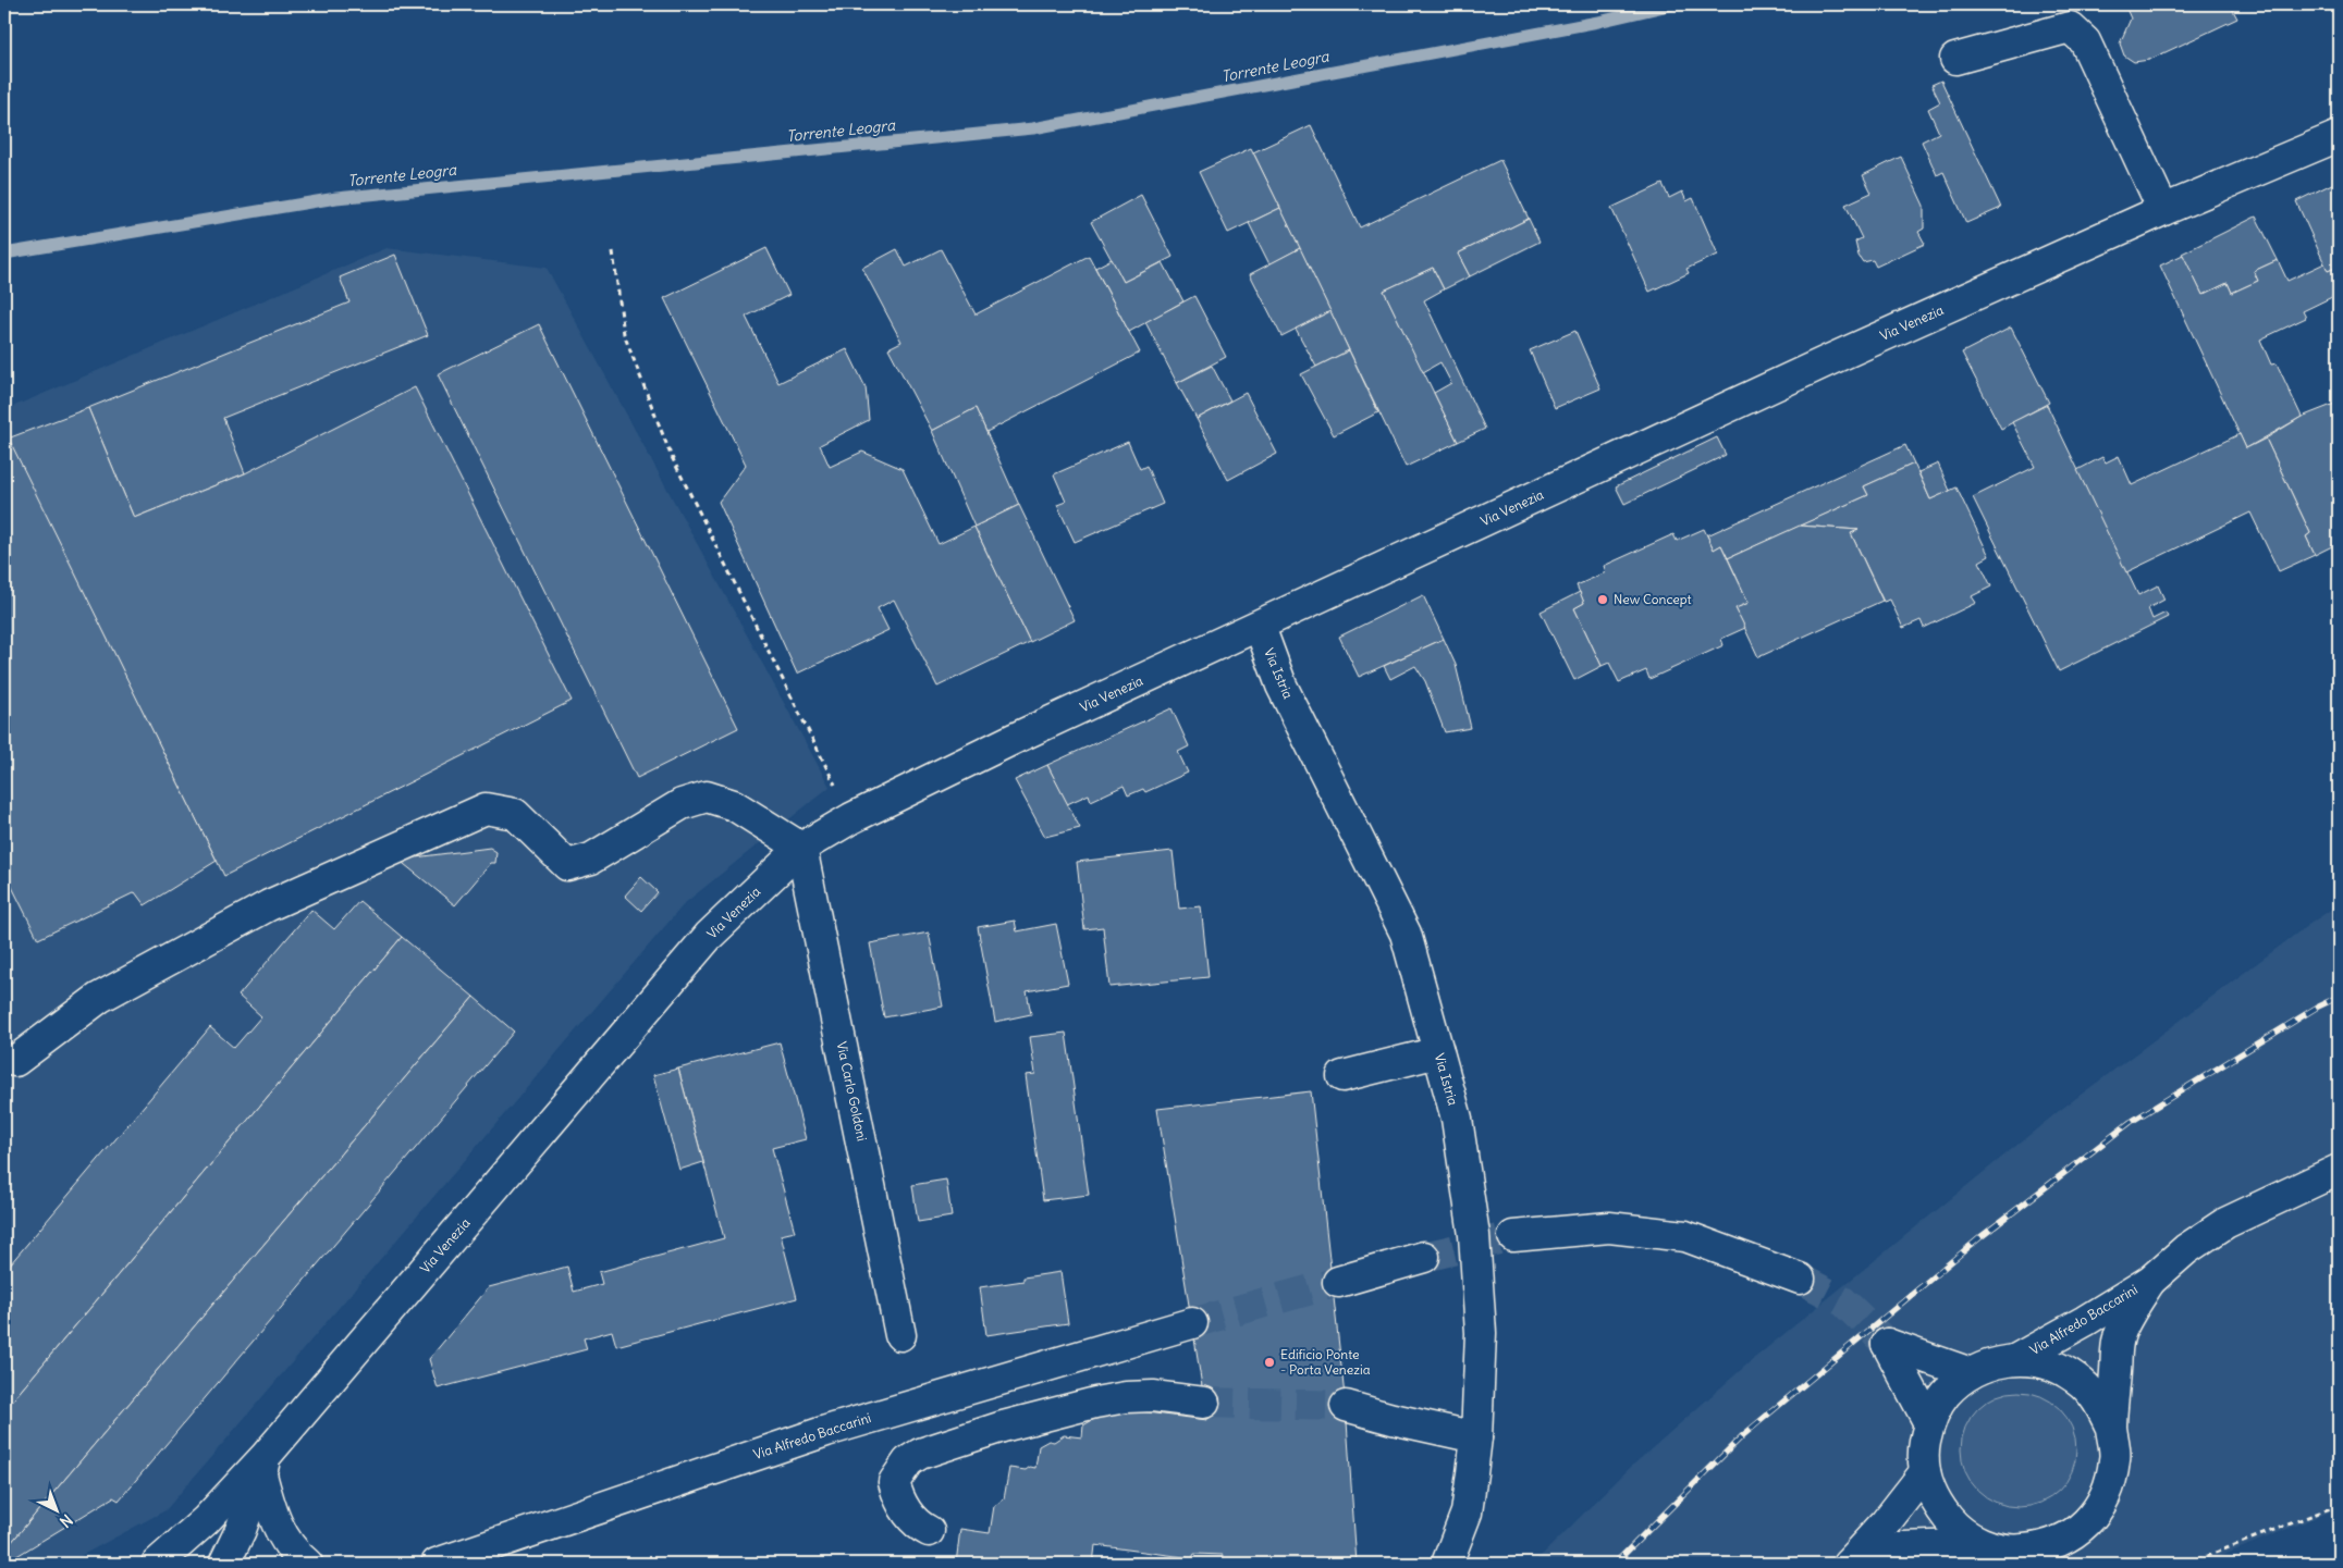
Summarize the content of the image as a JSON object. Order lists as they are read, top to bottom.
{
  "streets": {
    "street": [
      "Via Venezia",
      "Via Istria",
      "Via Carlo Goldoni",
      "Via Alfredo Baccarini"
    ]
  },
  "crossings": [
    ["Via Venezia", "Via Istria"],
    ["Via Venezia", "Via Carlo Goldoni"]
  ],
  "water": ["Torrente Leogra"],
  "places": ["New Concept", "Edificio Ponte - Porta Venezia"],
  "north": "bottom right"
}
